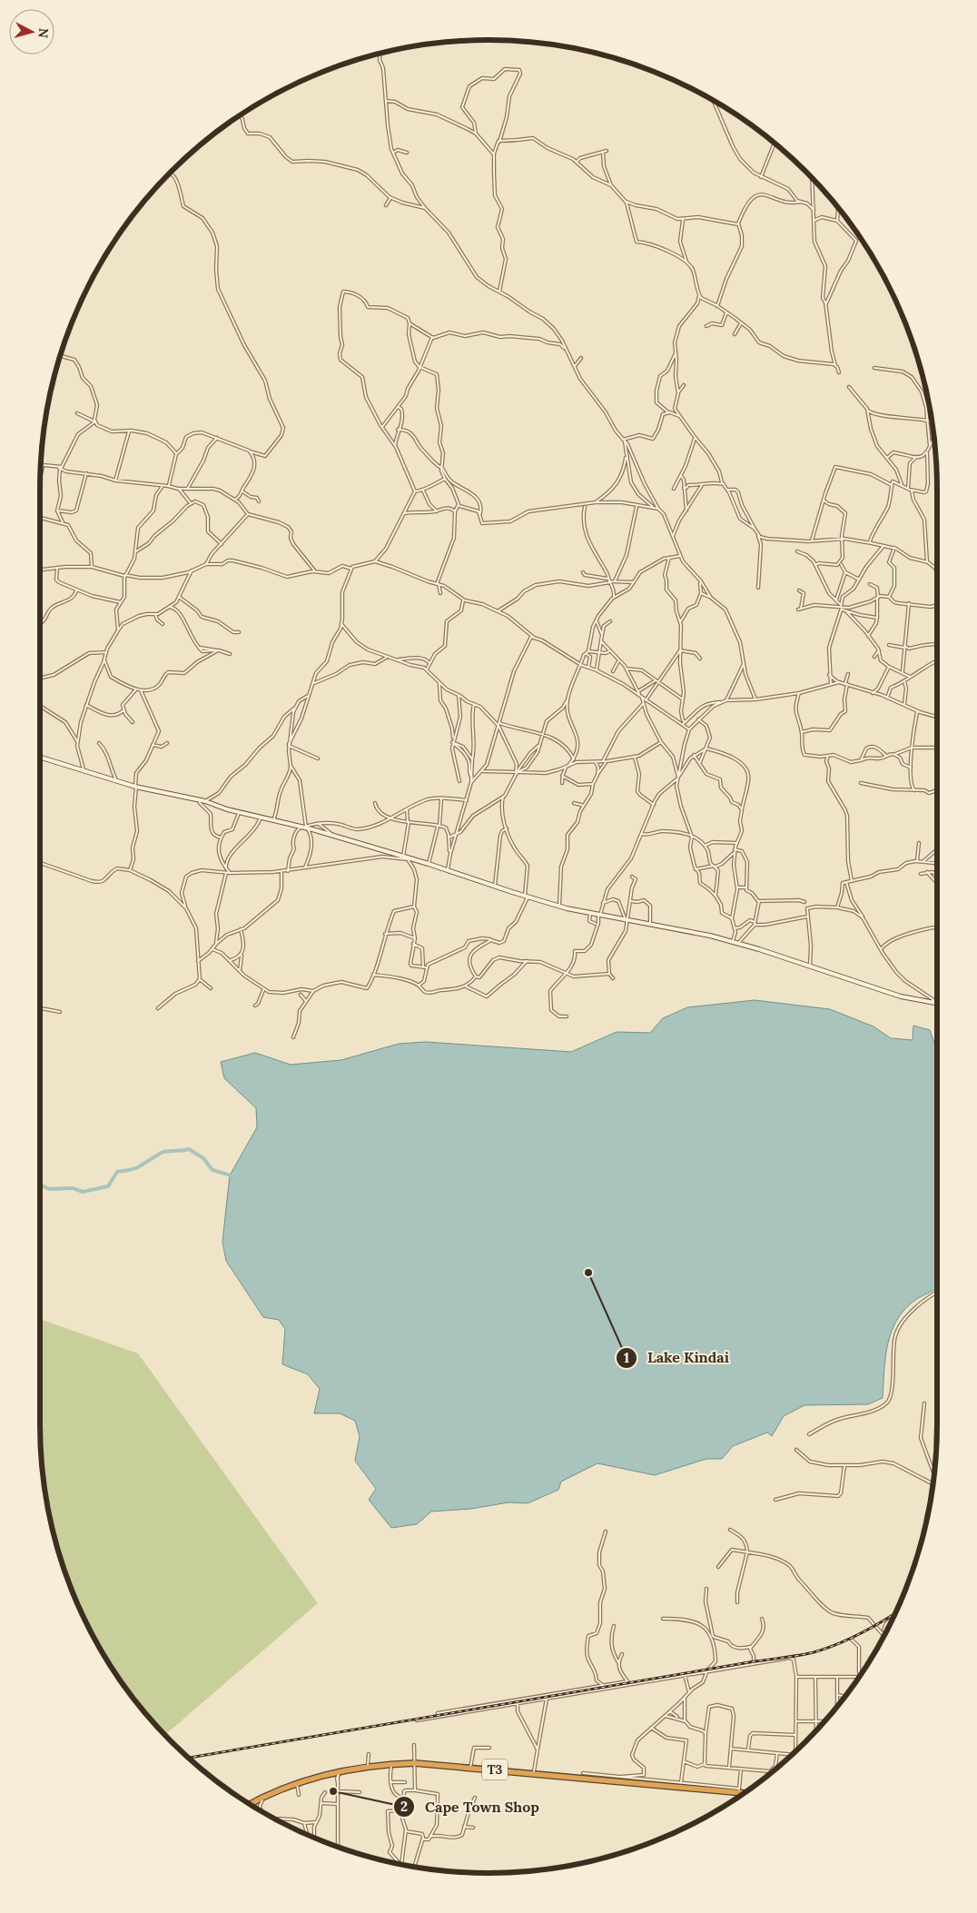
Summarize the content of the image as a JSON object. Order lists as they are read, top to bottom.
{
  "streets": {
    "highway": ["T3"]
  },
  "places": ["Lake Kindai", "Cape Town Shop"],
  "north": "right"
}
